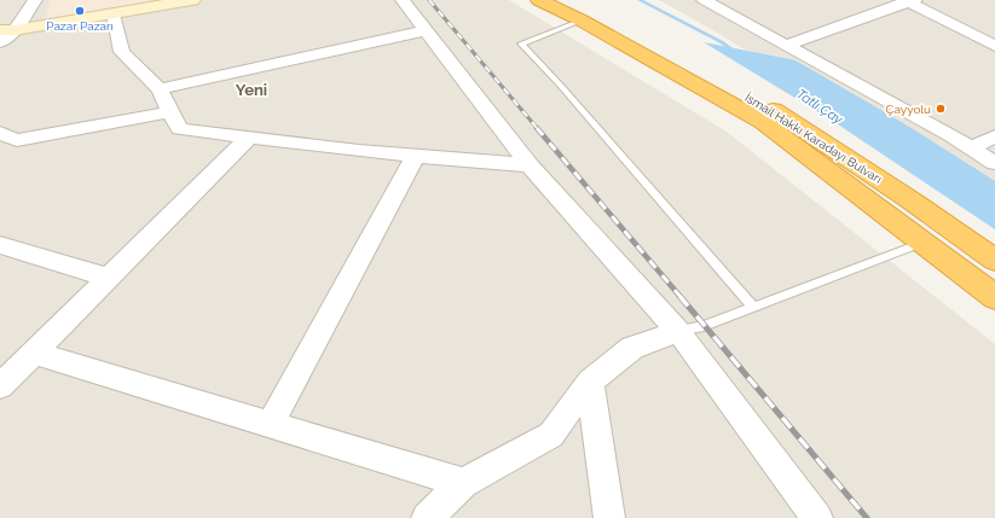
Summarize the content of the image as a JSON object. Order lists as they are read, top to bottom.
{
  "streets": {
    "highway": ["İsmail Hakkı Karadayı Bulvarı"]
  },
  "districts": ["Yeni"],
  "water": ["Tatlı Çay"],
  "places": ["Pazar Pazarı", "Çayyolu"]
}
